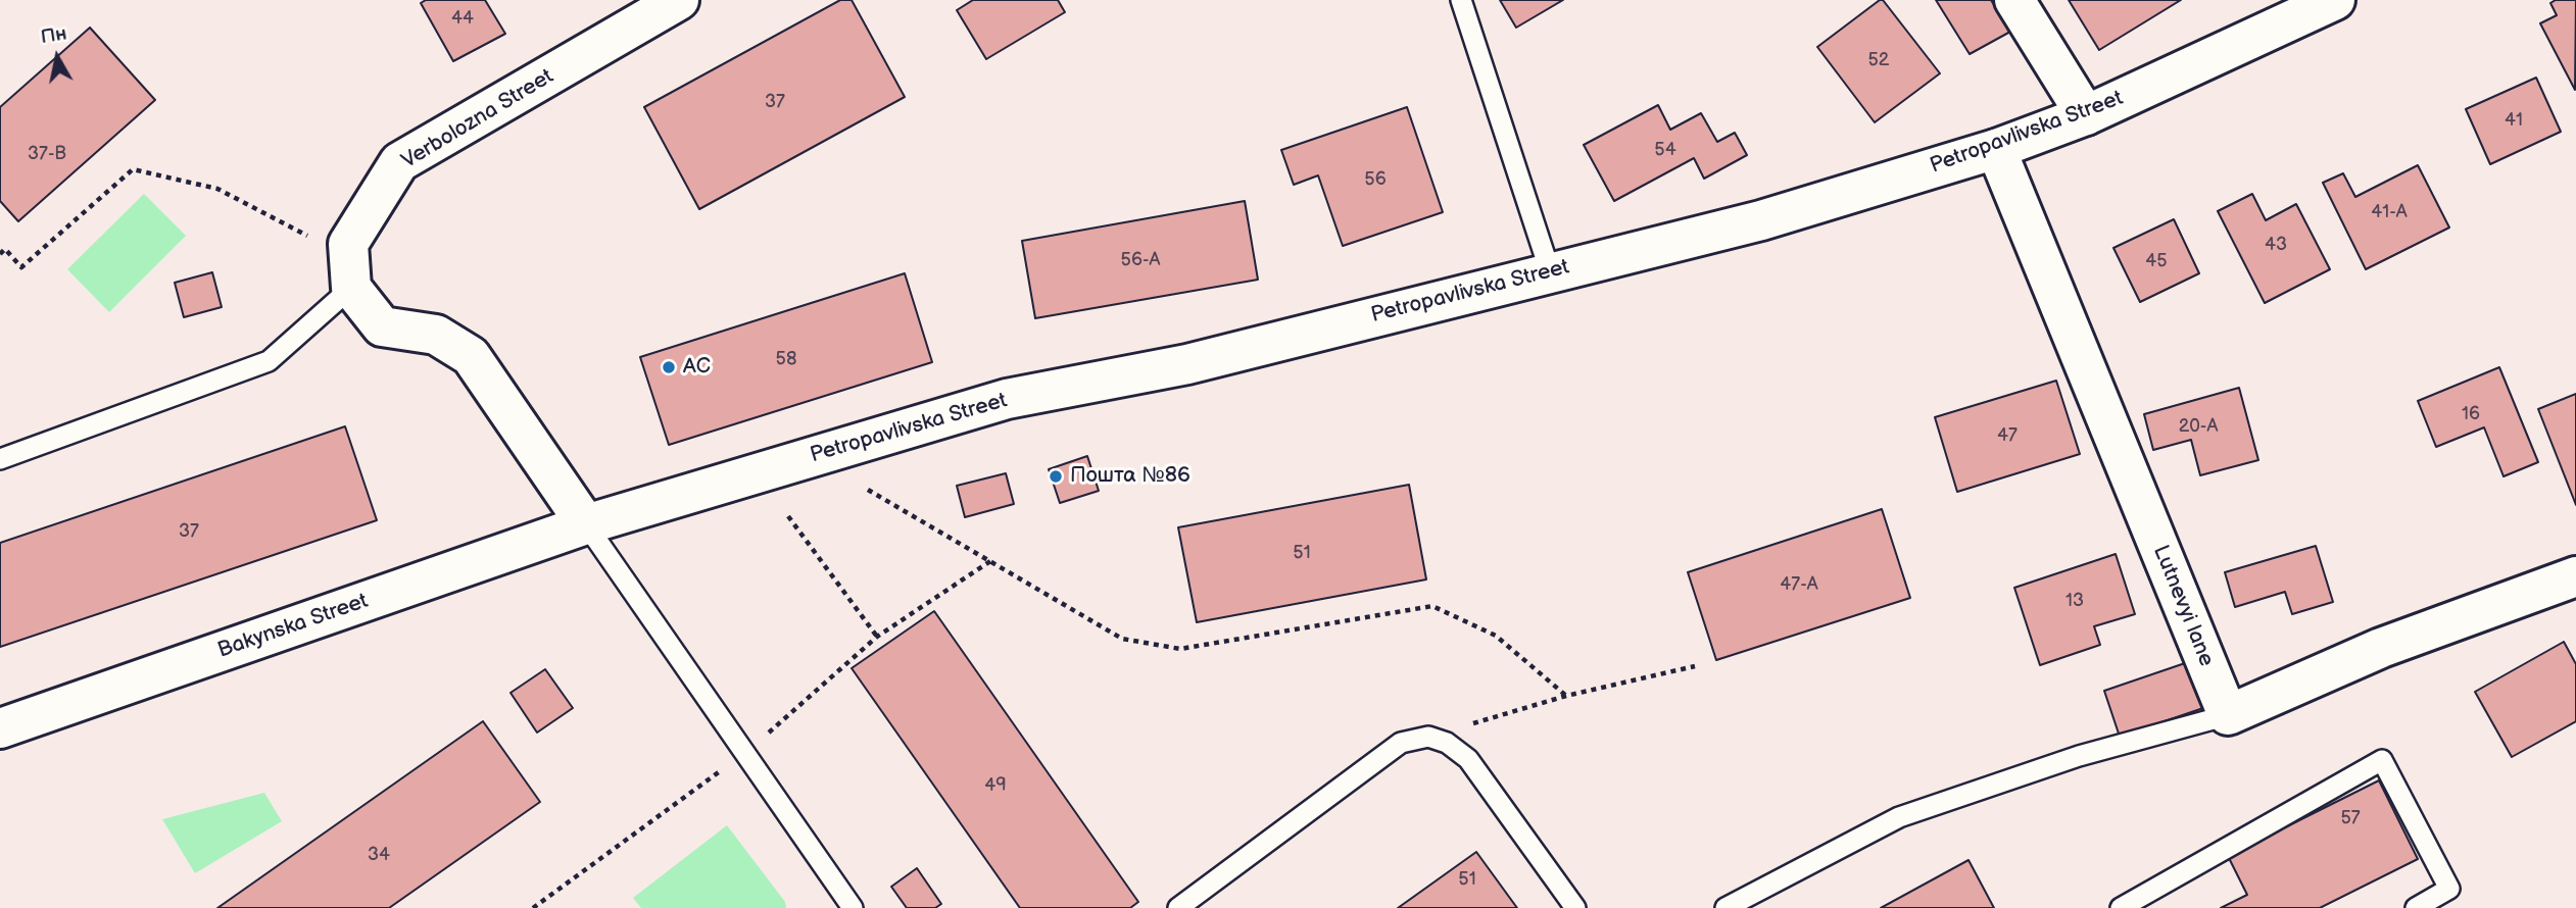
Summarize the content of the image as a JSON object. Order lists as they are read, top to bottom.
{
  "streets": {
    "street": [
      "Verbolozna Street",
      "Petropavlivska Street",
      "Lutnevyi lane",
      "Bakynska Street"
    ]
  },
  "crossings": [
    ["Petropavlivska Street", "Lutnevyi lane"],
    ["Petropavlivska Street", "Bakynska Street"]
  ],
  "places": ["АС", "Пошта №86"],
  "house_numbers": [
    "44",
    "52",
    "37",
    "41",
    "54",
    "37-В",
    "56",
    "41-А",
    "43",
    "56-А",
    "45",
    "58",
    "16",
    "20-А",
    "47",
    "37",
    "51",
    "47-А",
    "13",
    "49",
    "57",
    "34",
    "51"
  ],
  "north": "top"
}
